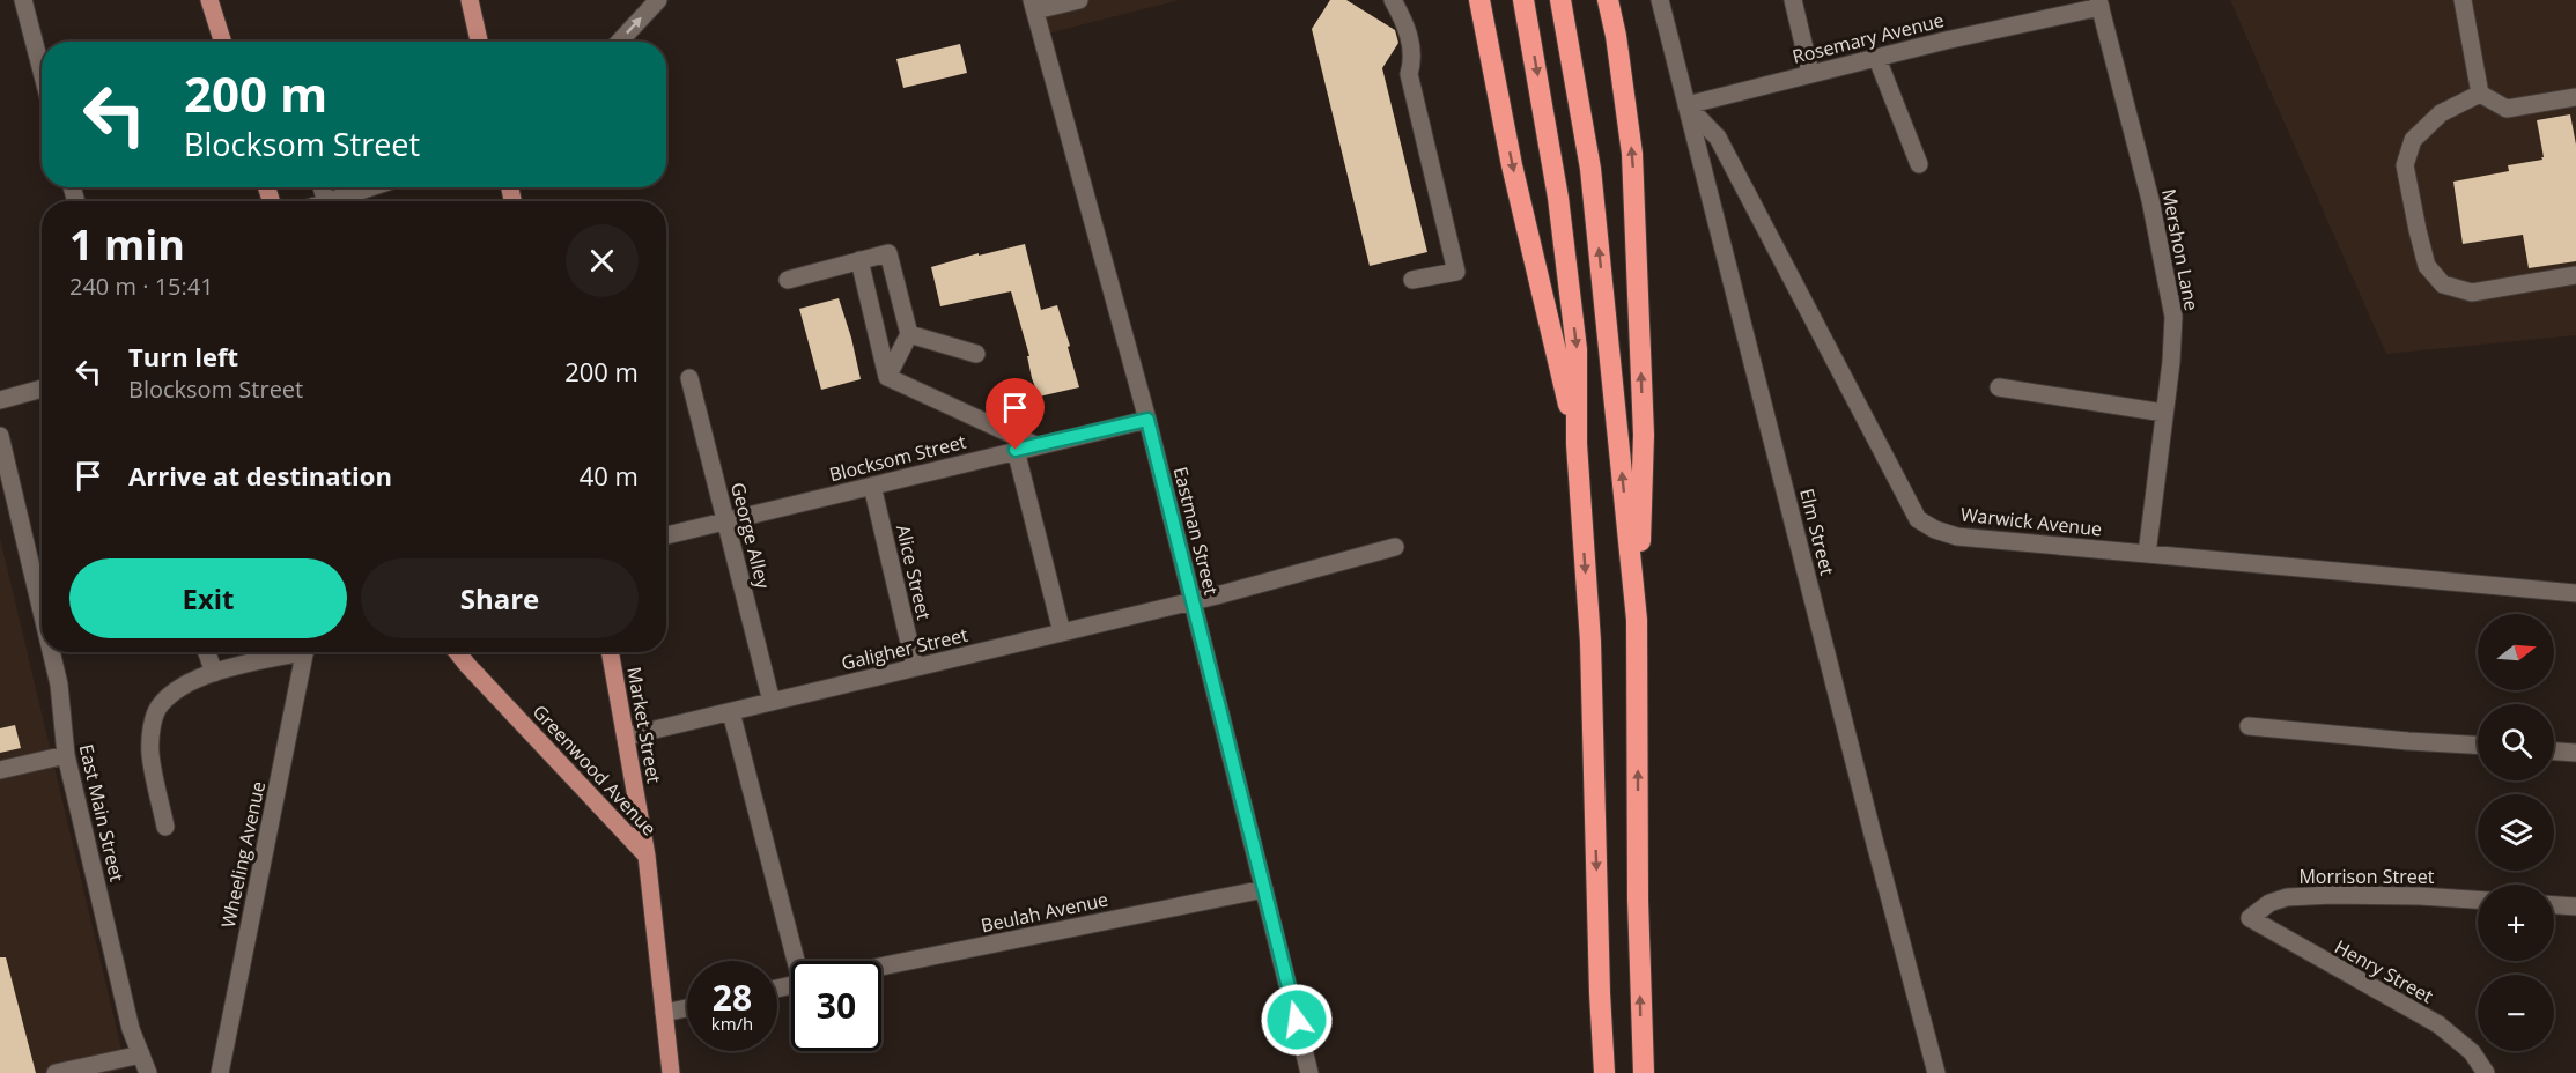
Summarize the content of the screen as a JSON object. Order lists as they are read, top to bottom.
{
  "streets": {
    "main road": ["Market Street", "Greenwood Avenue"],
    "street": [
      "Rosemary Avenue",
      "Mershon Lane",
      "Blocksom Street",
      "Warwick Avenue",
      "Eastman Street",
      "Elm Street",
      "George Alley",
      "Alice Street",
      "Galigher Street",
      "East Main Street",
      "Wheeling Avenue",
      "Morrison Street",
      "Beulah Avenue",
      "Henry Street"
    ]
  },
  "crossings": [
    ["Rosemary Avenue", "Mershon Lane"],
    ["Rosemary Avenue", "Warwick Avenue"],
    ["Rosemary Avenue", "Elm Street"],
    ["Mershon Lane", "Warwick Avenue"],
    ["Blocksom Street", "Eastman Street"],
    ["Blocksom Street", "George Alley"],
    ["Blocksom Street", "Alice Street"],
    ["Warwick Avenue", "Elm Street"],
    ["Eastman Street", "Galigher Street"],
    ["Eastman Street", "Beulah Avenue"],
    ["George Alley", "Galigher Street"],
    ["Alice Street", "Galigher Street"],
    ["Galigher Street", "Market Street"],
    ["Market Street", "Greenwood Avenue"],
    ["Morrison Street", "Henry Street"]
  ],
  "north": "right",
  "page": {
    "turn": ["200 m", "Blocksom Street"],
    "heading": ["1 min", "240 m · 15:41"],
    "list": [
      {
        "name": "Turn left",
        "note": "Blocksom Street",
        "value": "200 m"
      },
      {
        "name": "Arrive at destination",
        "value": "40 m"
      }
    ],
    "buttons": ["Exit", "Share"],
    "map_buttons": ["+", "−"],
    "speed": "28 km/h",
    "limit": "30"
  }
}
